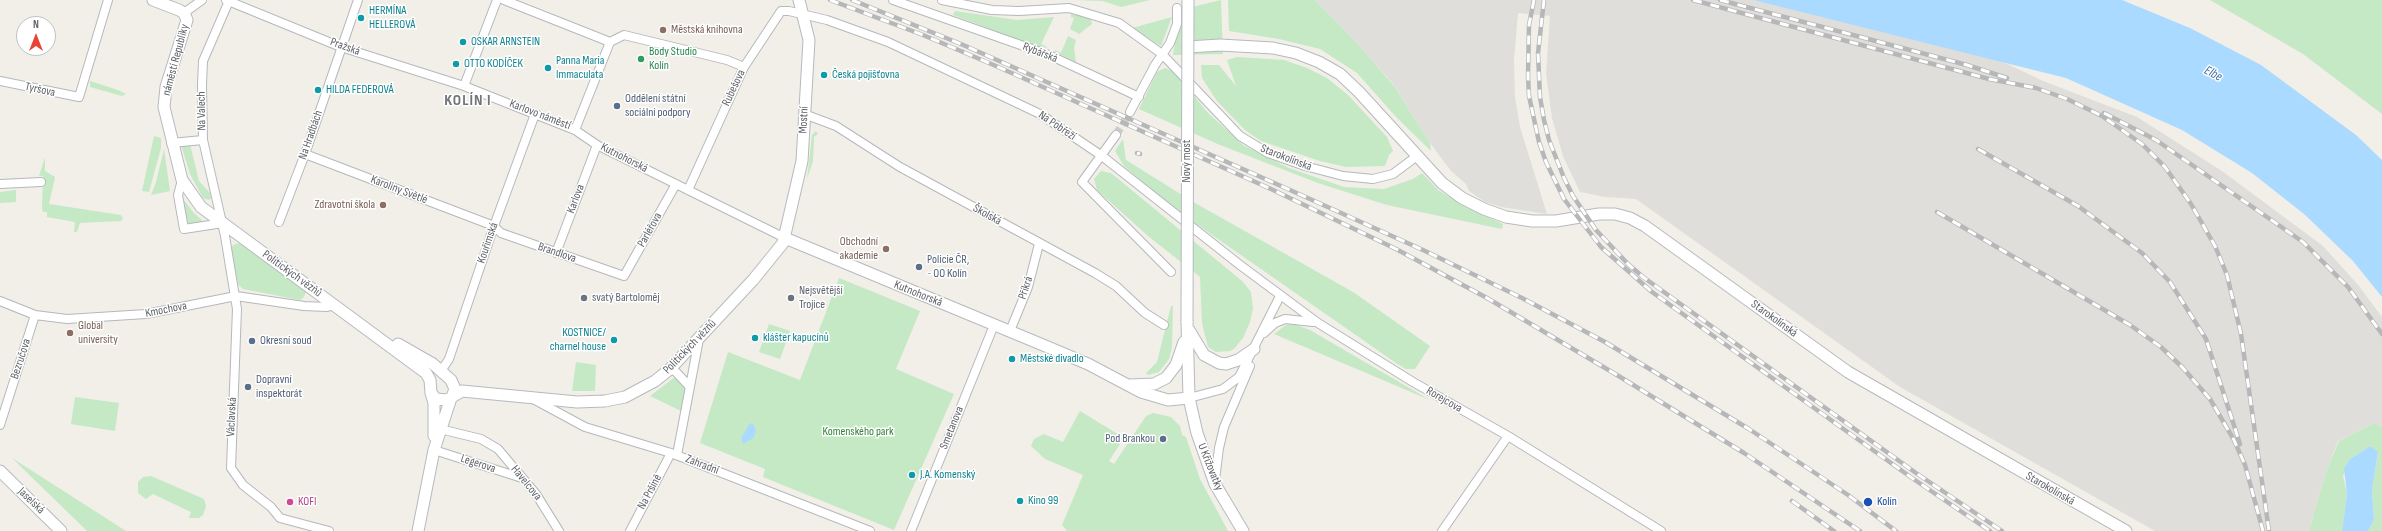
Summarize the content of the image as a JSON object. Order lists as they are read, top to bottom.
{
  "streets": {
    "street": [
      "Pražská",
      "Rybářská",
      "náměstí Republiky",
      "Rubešova",
      "Tyršova",
      "Na Valech",
      "Karlovo náměstí",
      "Mostní",
      "Na Pobřeží",
      "Na Hradbách",
      "Kutnohorská",
      "Starokolínská",
      "Nový most",
      "Karoliny Světlé",
      "Karlova",
      "Školská",
      "Parléřova",
      "Kouřimská",
      "Brandlova",
      "Politických vězňů",
      "Příkrá",
      "Kmochova",
      "Bezručova",
      "Rorejcova",
      "Václavská",
      "Smetanova",
      "Legerova",
      "Zahradní",
      "U Křižovatky",
      "Havelcova",
      "Na Pršíně",
      "Jaselská"
    ]
  },
  "crossings": [
    ["Pražská", "Na Valech"],
    ["Pražská", "Karlovo náměstí"],
    ["Pražská", "Na Hradbách"],
    ["náměstí Republiky", "Politických vězňů"],
    ["Rubešova", "Mostní"],
    ["Rubešova", "Na Pobřeží"],
    ["Rubešova", "Kutnohorská"],
    ["Na Valech", "Politických vězňů"],
    ["Karlovo náměstí", "Kutnohorská"],
    ["Karlovo náměstí", "Kouřimská"],
    ["Mostní", "Na Pobřeží"],
    ["Mostní", "Kutnohorská"],
    ["Mostní", "Školská"],
    ["Mostní", "Politických vězňů"],
    ["Na Pobřeží", "Rorejcova"],
    ["Na Hradbách", "Karoliny Světlé"],
    ["Kutnohorská", "Karlova"],
    ["Kutnohorská", "Parléřova"],
    ["Kutnohorská", "Politických vězňů"],
    ["Kutnohorská", "Příkrá"],
    ["Kutnohorská", "Smetanova"],
    ["Kutnohorská", "U Křižovatky"],
    ["Starokolínská", "Nový most"],
    ["Nový most", "U Křižovatky"],
    ["Karoliny Světlé", "Kouřimská"],
    ["Karoliny Světlé", "Brandlova"],
    ["Karlova", "Brandlova"],
    ["Školská", "Příkrá"],
    ["Parléřova", "Brandlova"],
    ["Kouřimská", "Brandlova"],
    ["Kouřimská", "Politických vězňů"],
    ["Politických vězňů", "Kmochova"],
    ["Politických vězňů", "Zahradní"],
    ["Politických vězňů", "Na Pršíně"],
    ["Kmochova", "Bezručova"],
    ["Kmochova", "Václavská"],
    ["Legerova", "Havelcova"],
    ["Zahradní", "Na Pršíně"]
  ],
  "districts": ["KOLÍN I"],
  "water": ["Elbe"],
  "parks": ["Komenského park"],
  "places": [
    "HERMÍNA HELLEROVÁ",
    "Městská knihovna",
    "OSKAR ARNSTEIN",
    "Body Studio Kolín",
    "OTTO KODÍČEK",
    "Panna Maria Immaculata",
    "Česká pojišťovna",
    "HILDA FEDEROVÁ",
    "Oddělení státní sociální podpory",
    "Zdravotní škola",
    "Obchodní akademie",
    "Policie ČR, - OO Kolín",
    "svatý Bartoloměj",
    "Nejsvětější Trojice",
    "Global university",
    "klášter kapucínů",
    "KOSTNICE/ charnel house",
    "Okresní soud",
    "Městské divadlo",
    "Dopravní inspektorát",
    "Pod Brankou",
    "J.A. Komenský",
    "Kino 99",
    "KOFI",
    "Kolín"
  ],
  "north": "top"
}
